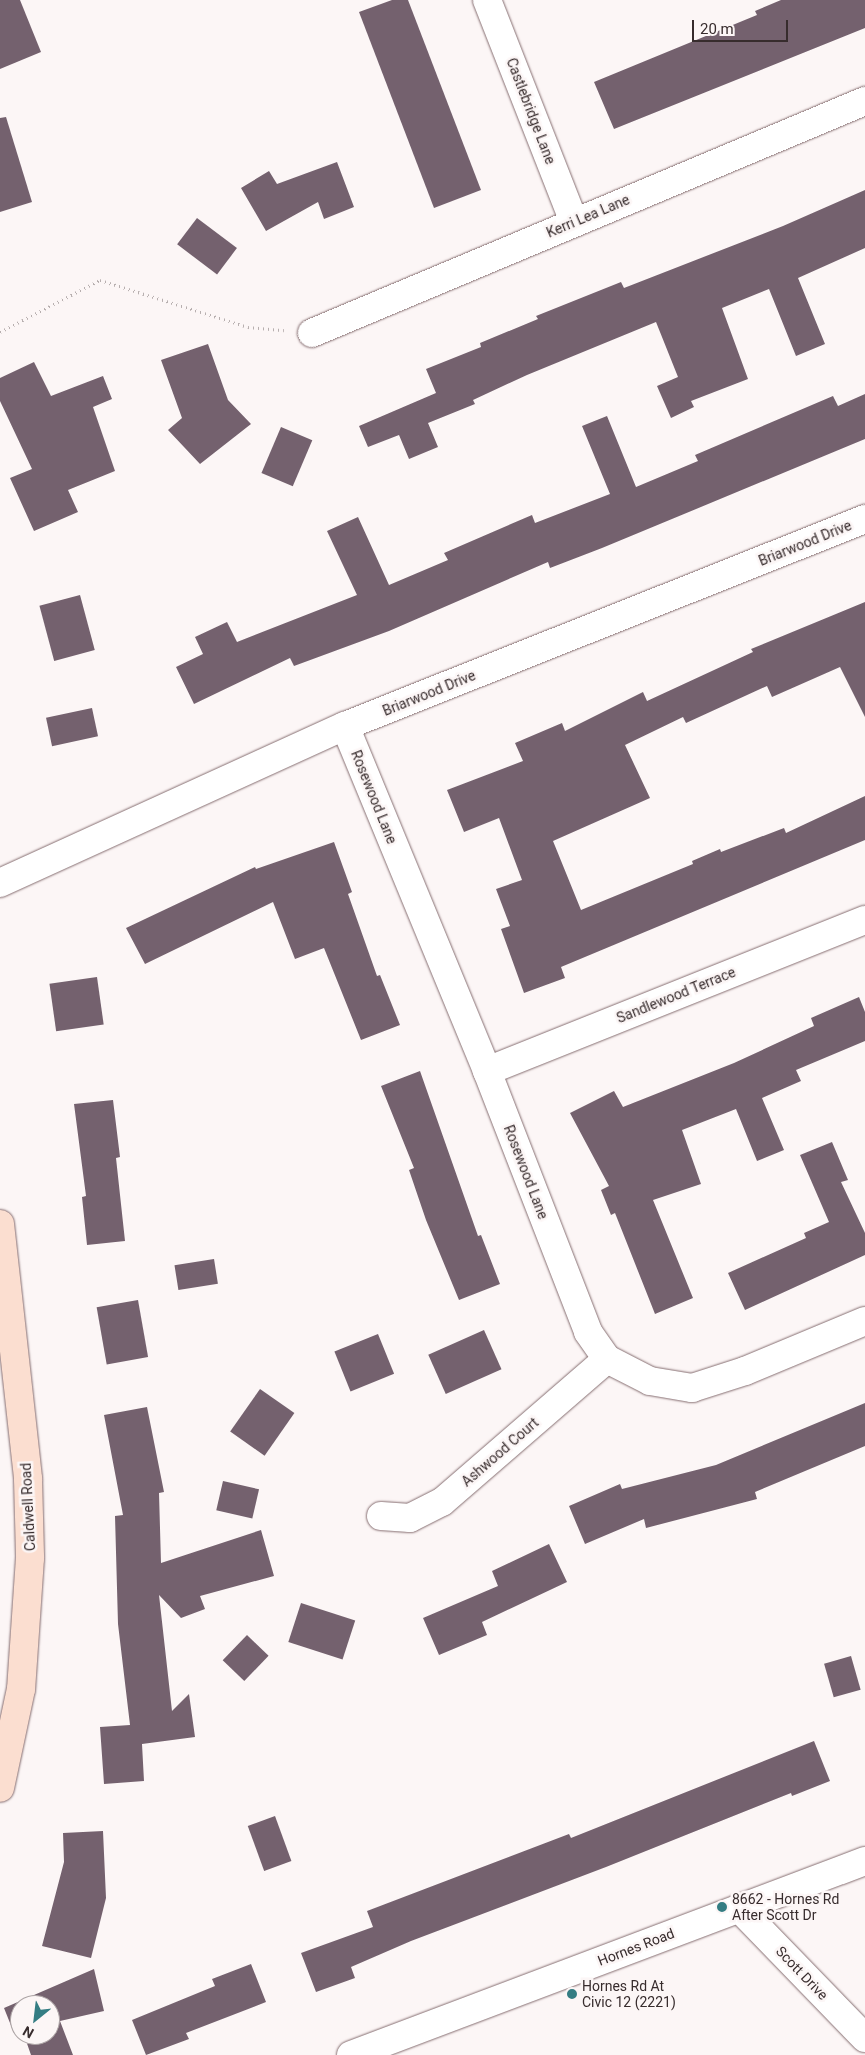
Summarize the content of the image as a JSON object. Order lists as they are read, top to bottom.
{
  "streets": {
    "street": [
      "Castlebridge Lane",
      "Kerri Lea Lane",
      "Briarwood Drive",
      "Rosewood Lane",
      "Sandlewood Terrace",
      "Ashwood Court",
      "Caldwell Road",
      "Hornes Road",
      "Scott Drive"
    ]
  },
  "crossings": [
    ["Castlebridge Lane", "Kerri Lea Lane"],
    ["Briarwood Drive", "Rosewood Lane"],
    ["Rosewood Lane", "Sandlewood Terrace"],
    ["Rosewood Lane", "Ashwood Court"],
    ["Hornes Road", "Scott Drive"]
  ],
  "places": ["8662 - Hornes Rd After Scott Dr", "Hornes Rd At Civic 12 (2221)"],
  "scale_bar": "20 m",
  "north": "bottom left"
}
